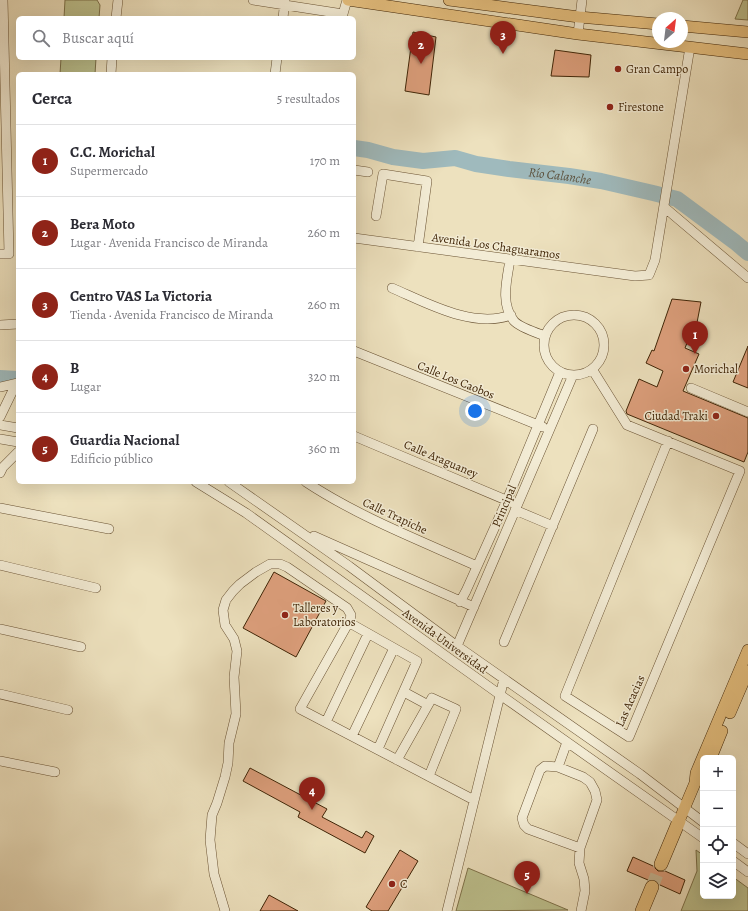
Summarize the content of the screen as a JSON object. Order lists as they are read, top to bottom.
{
  "streets": {
    "street": [
      "Avenida Los Chaguaramos",
      "Calle Los Caobos",
      "Calle Araguaney",
      "Principal",
      "Calle Trapiche",
      "Avenida Universidad",
      "Las Acacias"
    ]
  },
  "crossings": [
    ["Calle Los Caobos", "Principal"],
    ["Calle Araguaney", "Principal"],
    ["Principal", "Calle Trapiche"],
    ["Principal", "Avenida Universidad"],
    ["Principal", "Las Acacias"]
  ],
  "water": ["Río Calanche"],
  "places": [
    "Gran Campo",
    "Firestone",
    "Morichal",
    "Ciudad Traki",
    "Talleres y Laboratorios",
    "C"
  ],
  "north": "top right",
  "page": {
    "search": "Buscar aquí",
    "pins": [
      "3",
      "2",
      "1",
      "4",
      "5"
    ],
    "heading": ["Cerca", "5 resultados"],
    "list": [
      {
        "mark": "1",
        "name": "C.C. Morichal",
        "note": "Supermercado",
        "value": "170 m"
      },
      {
        "mark": "2",
        "name": "Bera Moto",
        "note": "Lugar · Avenida Francisco de Miranda",
        "value": "260 m"
      },
      {
        "mark": "3",
        "name": "Centro VAS La Victoria",
        "note": "Tienda · Avenida Francisco de Miranda",
        "value": "260 m"
      },
      {
        "mark": "4",
        "name": "B",
        "note": "Lugar",
        "value": "320 m"
      },
      {
        "mark": "5",
        "name": "Guardia Nacional",
        "note": "Edificio público",
        "value": "360 m"
      }
    ],
    "map_buttons": ["+", "−"]
  }
}
